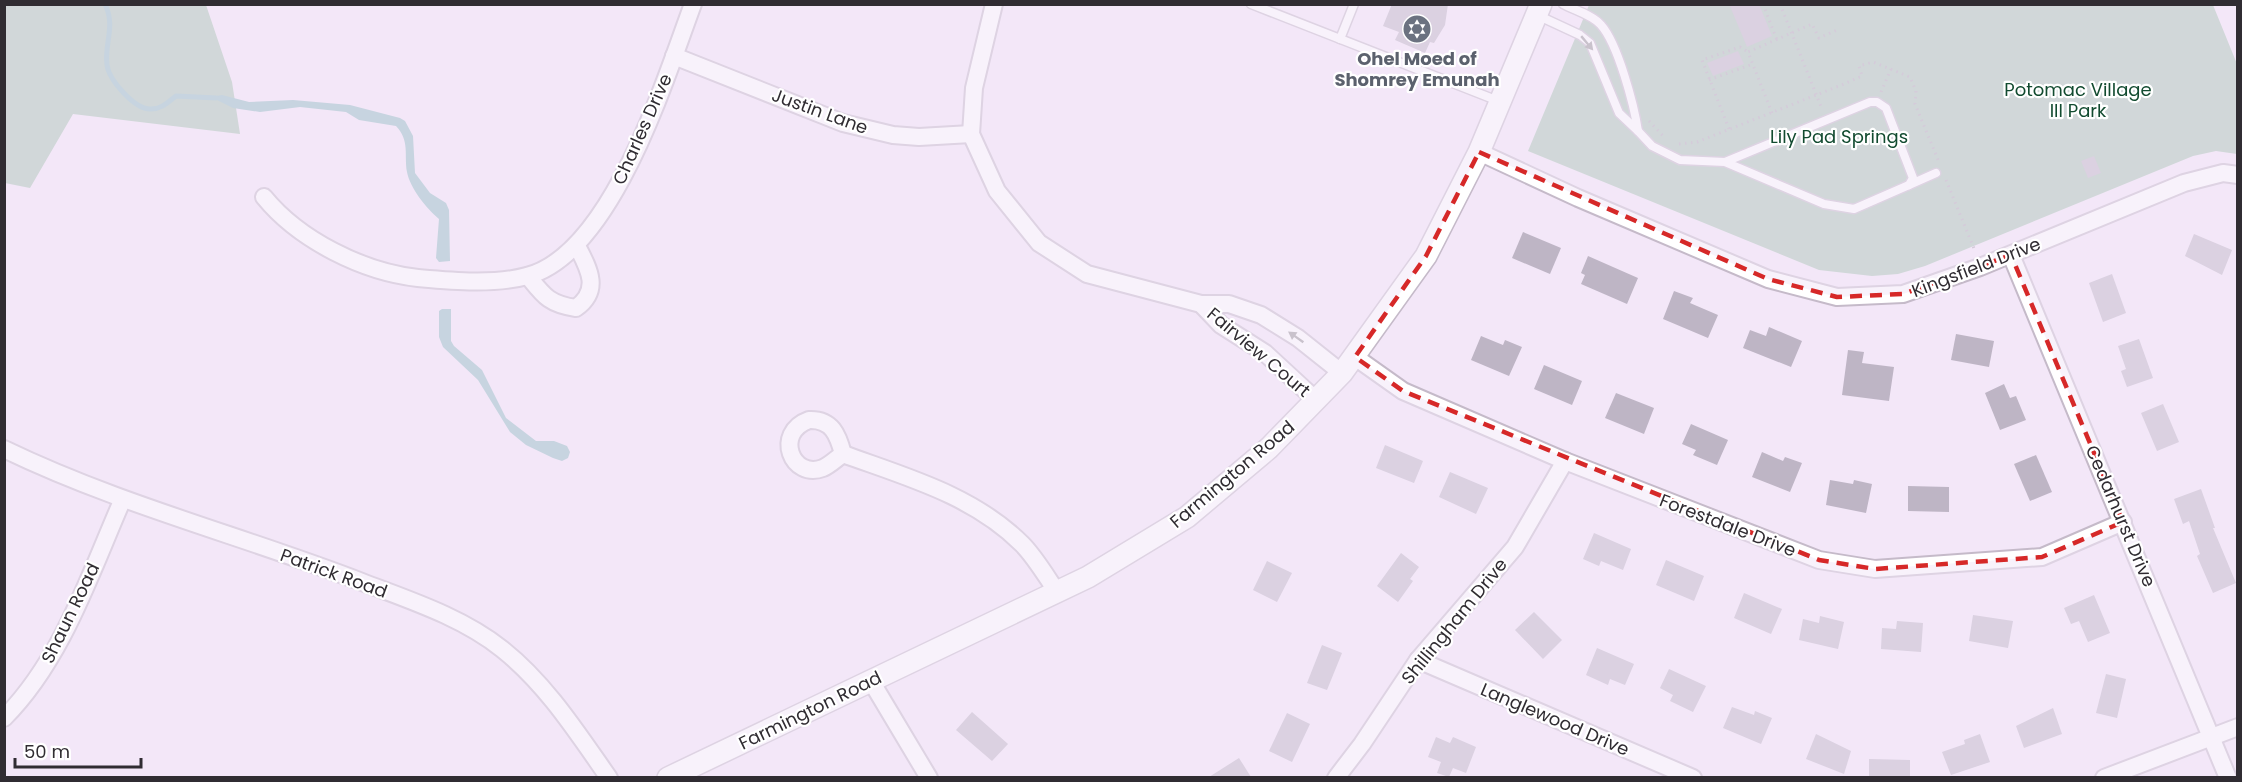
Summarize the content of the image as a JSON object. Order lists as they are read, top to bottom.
{
  "streets": {
    "street": [
      "Justin Lane",
      "Charles Drive",
      "Kingsfield Drive",
      "Fairview Court",
      "Farmington Road",
      "Cedarhurst Drive",
      "Forestdale Drive",
      "Patrick Road",
      "Shaun Road",
      "Shillingham Drive",
      "Langlewood Drive"
    ]
  },
  "crossings": [
    ["Justin Lane", "Charles Drive"],
    ["Justin Lane", "Fairview Court"],
    ["Kingsfield Drive", "Farmington Road"],
    ["Kingsfield Drive", "Cedarhurst Drive"],
    ["Fairview Court", "Farmington Road"],
    ["Fairview Court", "Forestdale Drive"],
    ["Farmington Road", "Forestdale Drive"],
    ["Cedarhurst Drive", "Forestdale Drive"],
    ["Forestdale Drive", "Shillingham Drive"],
    ["Patrick Road", "Shaun Road"],
    ["Shillingham Drive", "Langlewood Drive"]
  ],
  "parks": ["Potomac Village III Park", "Lily Pad Springs"],
  "places": {
    "synagogue": ["Ohel Moed of Shomrey Emunah"]
  },
  "scale_bar": "50 m"
}
